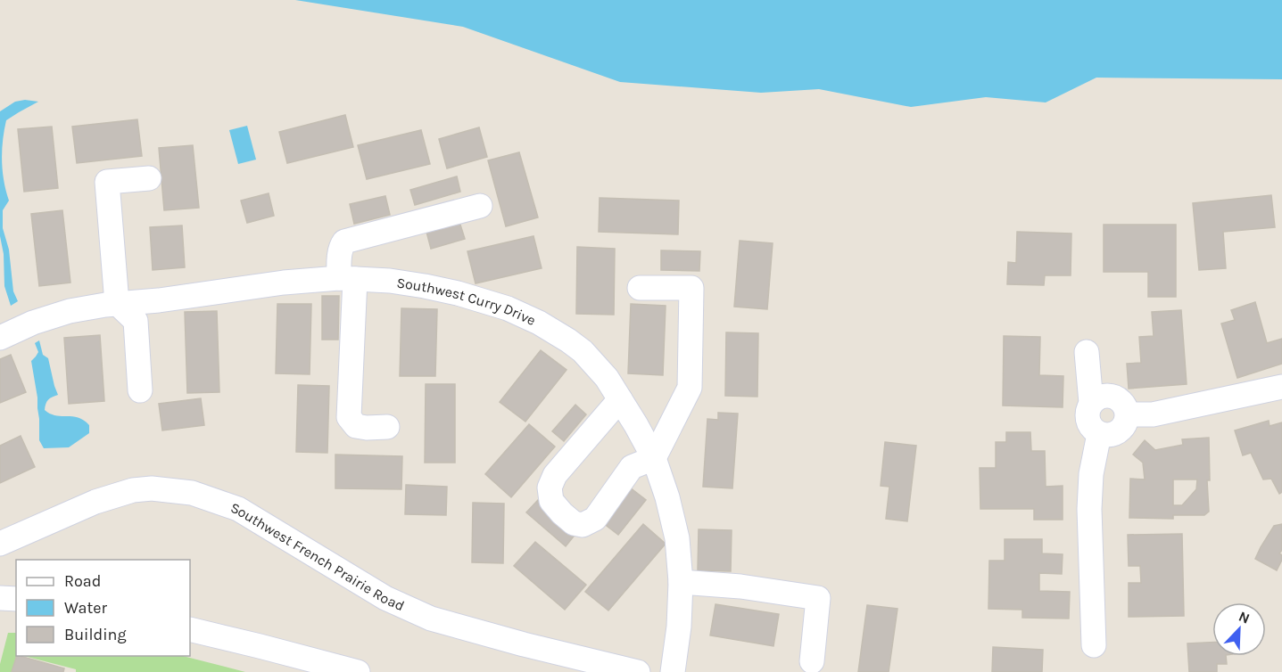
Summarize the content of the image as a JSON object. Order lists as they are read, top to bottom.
{
  "streets": {
    "street": ["Southwest Curry Drive", "Southwest French Prairie Road"]
  },
  "legend": ["Road", "Water", "Building"],
  "north": "top right"
}
